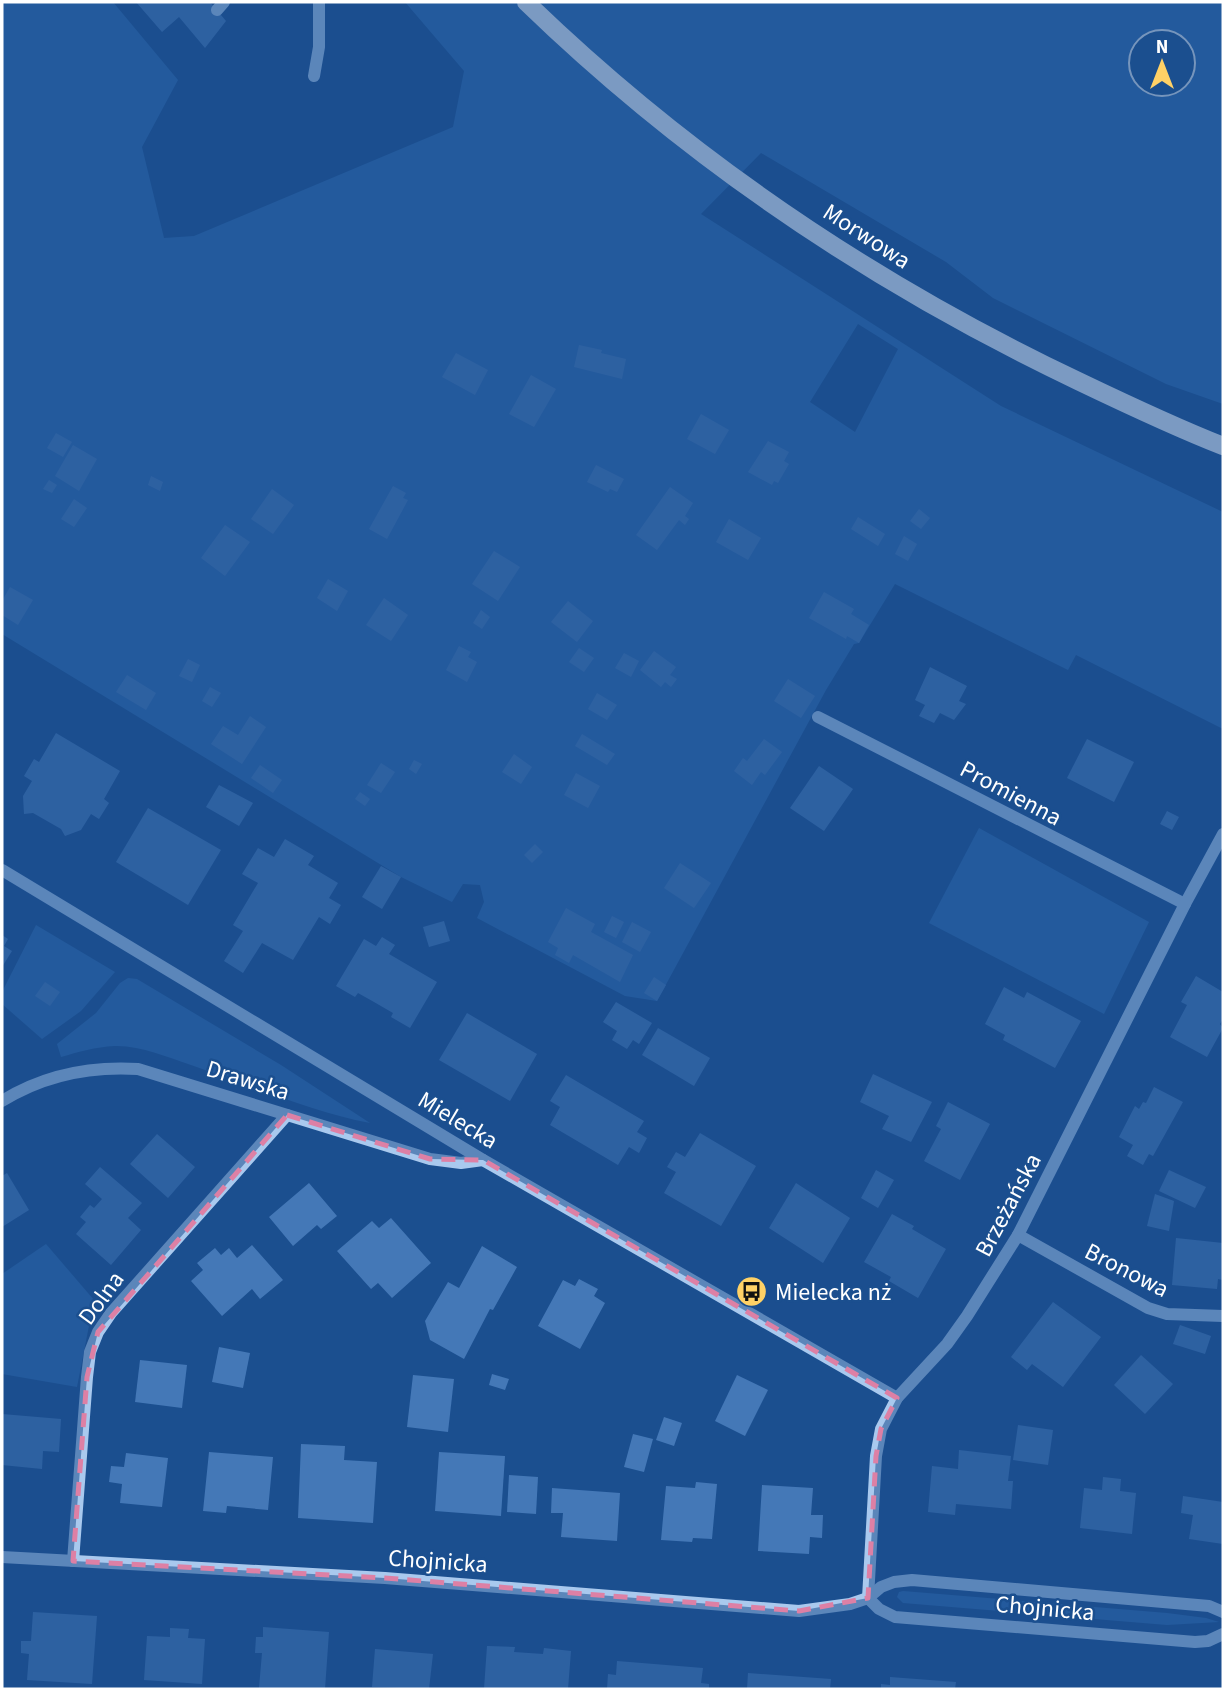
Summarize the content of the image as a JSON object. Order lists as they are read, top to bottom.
{
  "streets": {
    "main road": ["Morwowa"],
    "street": [
      "Promienna",
      "Drawska",
      "Mielecka",
      "Brzeżańska",
      "Bronowa",
      "Dolna",
      "Chojnicka"
    ]
  },
  "crossings": [
    ["Promienna", "Brzeżańska"],
    ["Drawska", "Mielecka"],
    ["Drawska", "Dolna"],
    ["Mielecka", "Brzeżańska"],
    ["Brzeżańska", "Bronowa"],
    ["Brzeżańska", "Chojnicka"],
    ["Dolna", "Chojnicka"]
  ],
  "places": {
    "bus stop": ["Mielecka nż"]
  },
  "north": "top"
}
